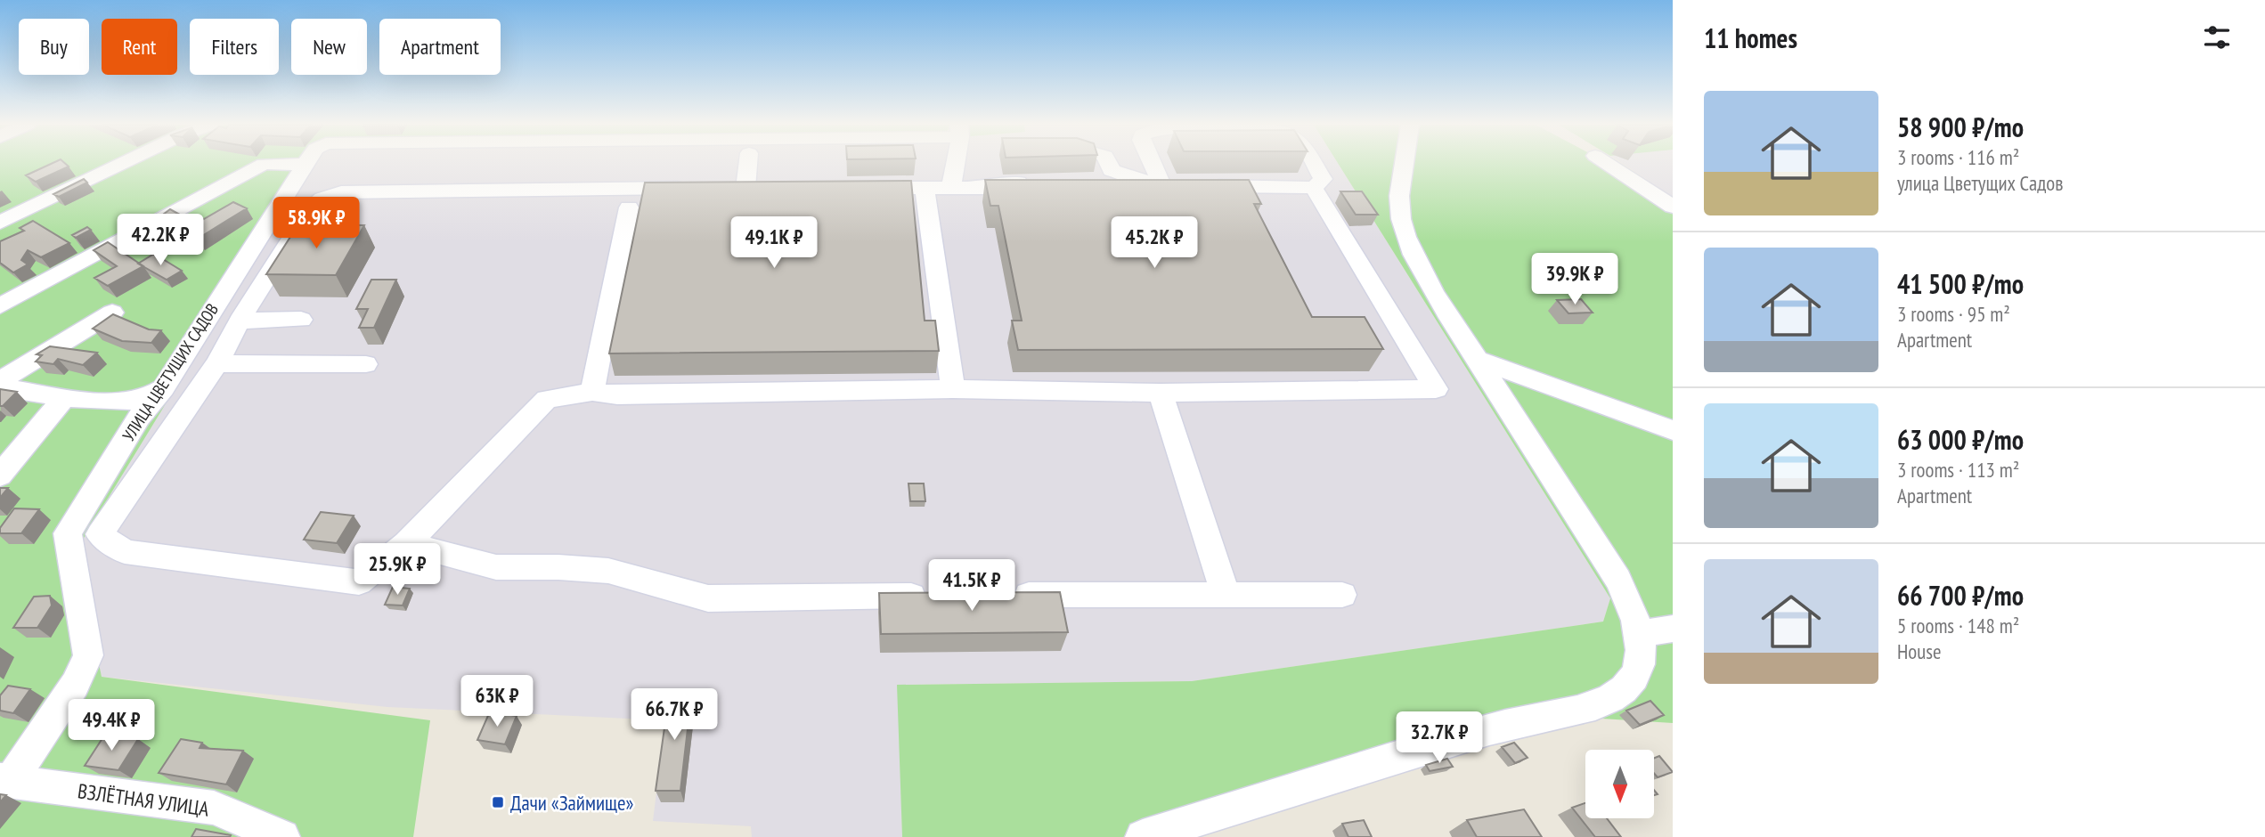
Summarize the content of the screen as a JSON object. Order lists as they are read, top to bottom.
{
  "streets": {
    "street": ["УЛИЦА ЦВЕТУЩИХ САДОВ", "ВЗЛЁТНАЯ УЛИЦА"]
  },
  "crossings": [
    ["УЛИЦА ЦВЕТУЩИХ САДОВ", "ВЗЛЁТНАЯ УЛИЦА"]
  ],
  "places": {
    "transit": ["Дачи «Займище»"]
  },
  "north": "bottom",
  "page": {
    "heading": "11 homes",
    "chip": [
      "Buy",
      "Rent",
      "Filters",
      "New",
      "Apartment"
    ],
    "list": [
      {
        "name": "58 900 ₽/mo",
        "note": "3 rooms · 116 m² · улица Цветущих Садов"
      },
      {
        "name": "41 500 ₽/mo",
        "note": "3 rooms · 95 m² · Apartment"
      },
      {
        "name": "63 000 ₽/mo",
        "note": "3 rooms · 113 m² · Apartment"
      },
      {
        "name": "66 700 ₽/mo",
        "note": "5 rooms · 148 m² · House"
      }
    ],
    "price": [
      "58.9K ₽",
      "42.2K ₽",
      "49.1K ₽",
      "45.2K ₽",
      "39.9K ₽",
      "25.9K ₽",
      "41.5K ₽",
      "63K ₽",
      "66.7K ₽",
      "49.4K ₽",
      "32.7K ₽"
    ]
  }
}
